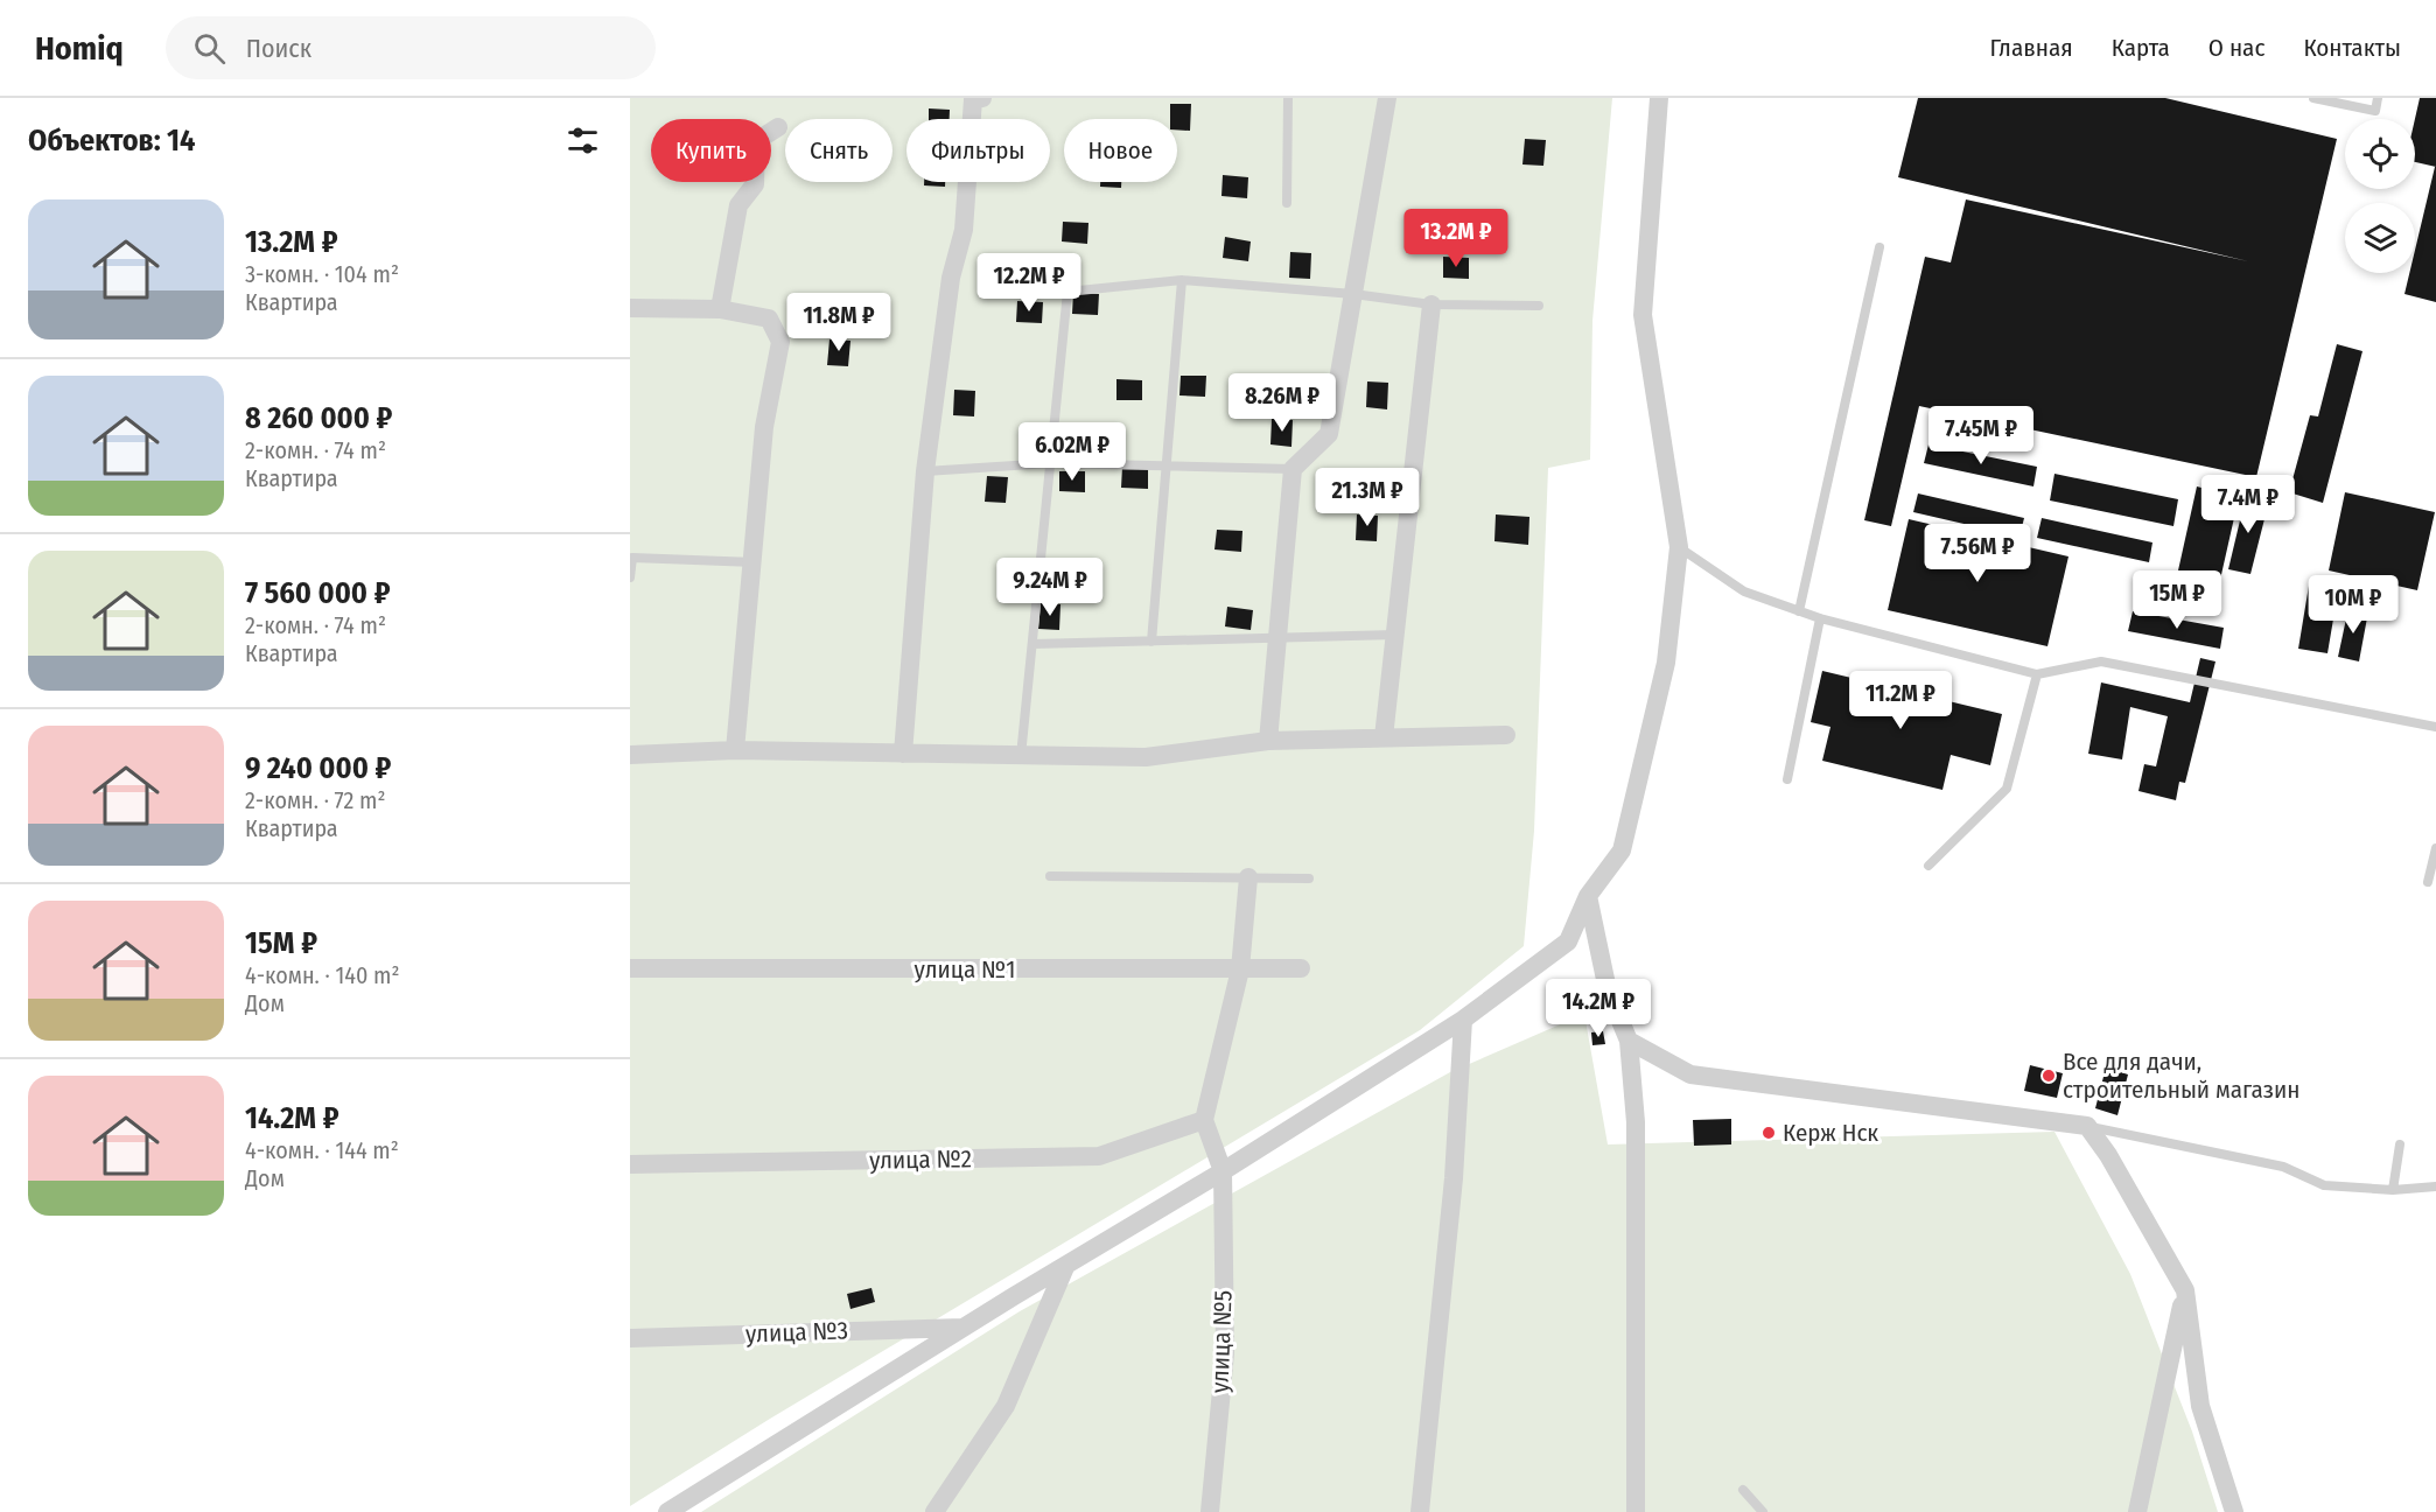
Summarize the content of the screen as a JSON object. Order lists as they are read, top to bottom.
{
  "streets": {
    "street": [
      "улица №1",
      "улица №2",
      "улица №3",
      "улица №5"
    ]
  },
  "crossings": [
    ["улица №2", "улица №5"]
  ],
  "places": ["Все для дачи, строительный магазин", "Керж Нск"],
  "page": {
    "header": "Homiq",
    "search": "Поиск",
    "nav": [
      "Главная",
      "Карта",
      "О нас",
      "Контакты"
    ],
    "heading": "Объектов: 14",
    "chip": [
      "Купить",
      "Снять",
      "Фильтры",
      "Новое"
    ],
    "list": [
      {
        "name": "13.2M ₽",
        "note": "3-комн. · 104 m² · Квартира"
      },
      {
        "name": "8 260 000 ₽",
        "note": "2-комн. · 74 m² · Квартира"
      },
      {
        "name": "7 560 000 ₽",
        "note": "2-комн. · 74 m² · Квартира"
      },
      {
        "name": "9 240 000 ₽",
        "note": "2-комн. · 72 m² · Квартира"
      },
      {
        "name": "15M ₽",
        "note": "4-комн. · 140 m² · Дом"
      },
      {
        "name": "14.2M ₽",
        "note": "4-комн. · 144 m² · Дом"
      }
    ],
    "price": [
      "13.2M ₽",
      "12.2M ₽",
      "11.8M ₽",
      "8.26M ₽",
      "7.45M ₽",
      "6.02M ₽",
      "21.3M ₽",
      "7.4M ₽",
      "7.56M ₽",
      "9.24M ₽",
      "15M ₽",
      "10M ₽",
      "11.2M ₽",
      "14.2M ₽"
    ]
  }
}
